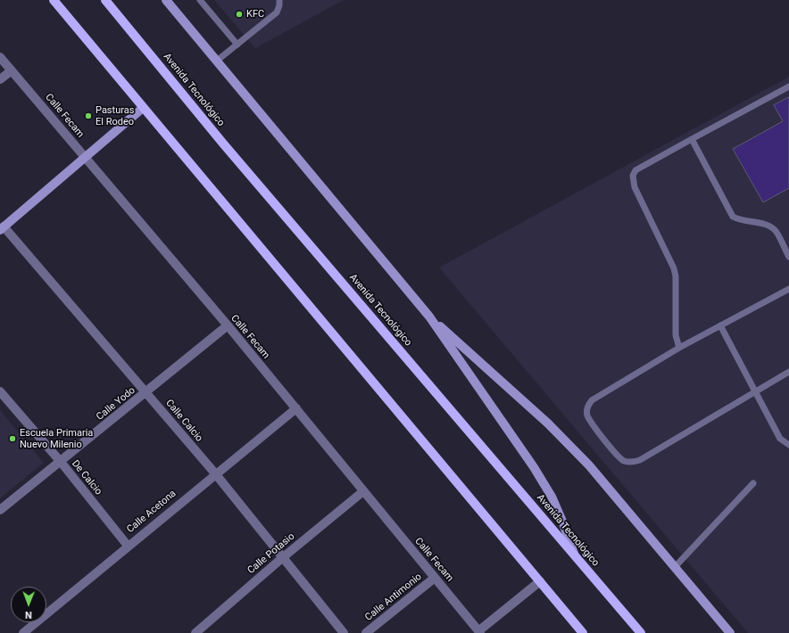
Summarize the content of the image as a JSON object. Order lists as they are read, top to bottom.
{
  "streets": {
    "main road": ["Avenida Tecnológico"],
    "street": [
      "Calle Fecam",
      "Calle Yodo",
      "Calle Calcio",
      "De Calcio",
      "Calle Acetona",
      "Calle Potasio",
      "Calle Antimonio"
    ]
  },
  "crossings": [
    ["Calle Fecam", "Calle Yodo"],
    ["Calle Fecam", "Calle Acetona"],
    ["Calle Fecam", "Calle Potasio"],
    ["Calle Fecam", "Calle Antimonio"],
    ["Calle Yodo", "Calle Calcio"],
    ["Calle Yodo", "De Calcio"],
    ["Calle Calcio", "Calle Acetona"],
    ["Calle Calcio", "Calle Potasio"],
    ["De Calcio", "Calle Acetona"]
  ],
  "places": ["KFC", "Pasturas El Rodeo", "Escuela Primaria Nuevo Milenio"],
  "north": "bottom"
}
